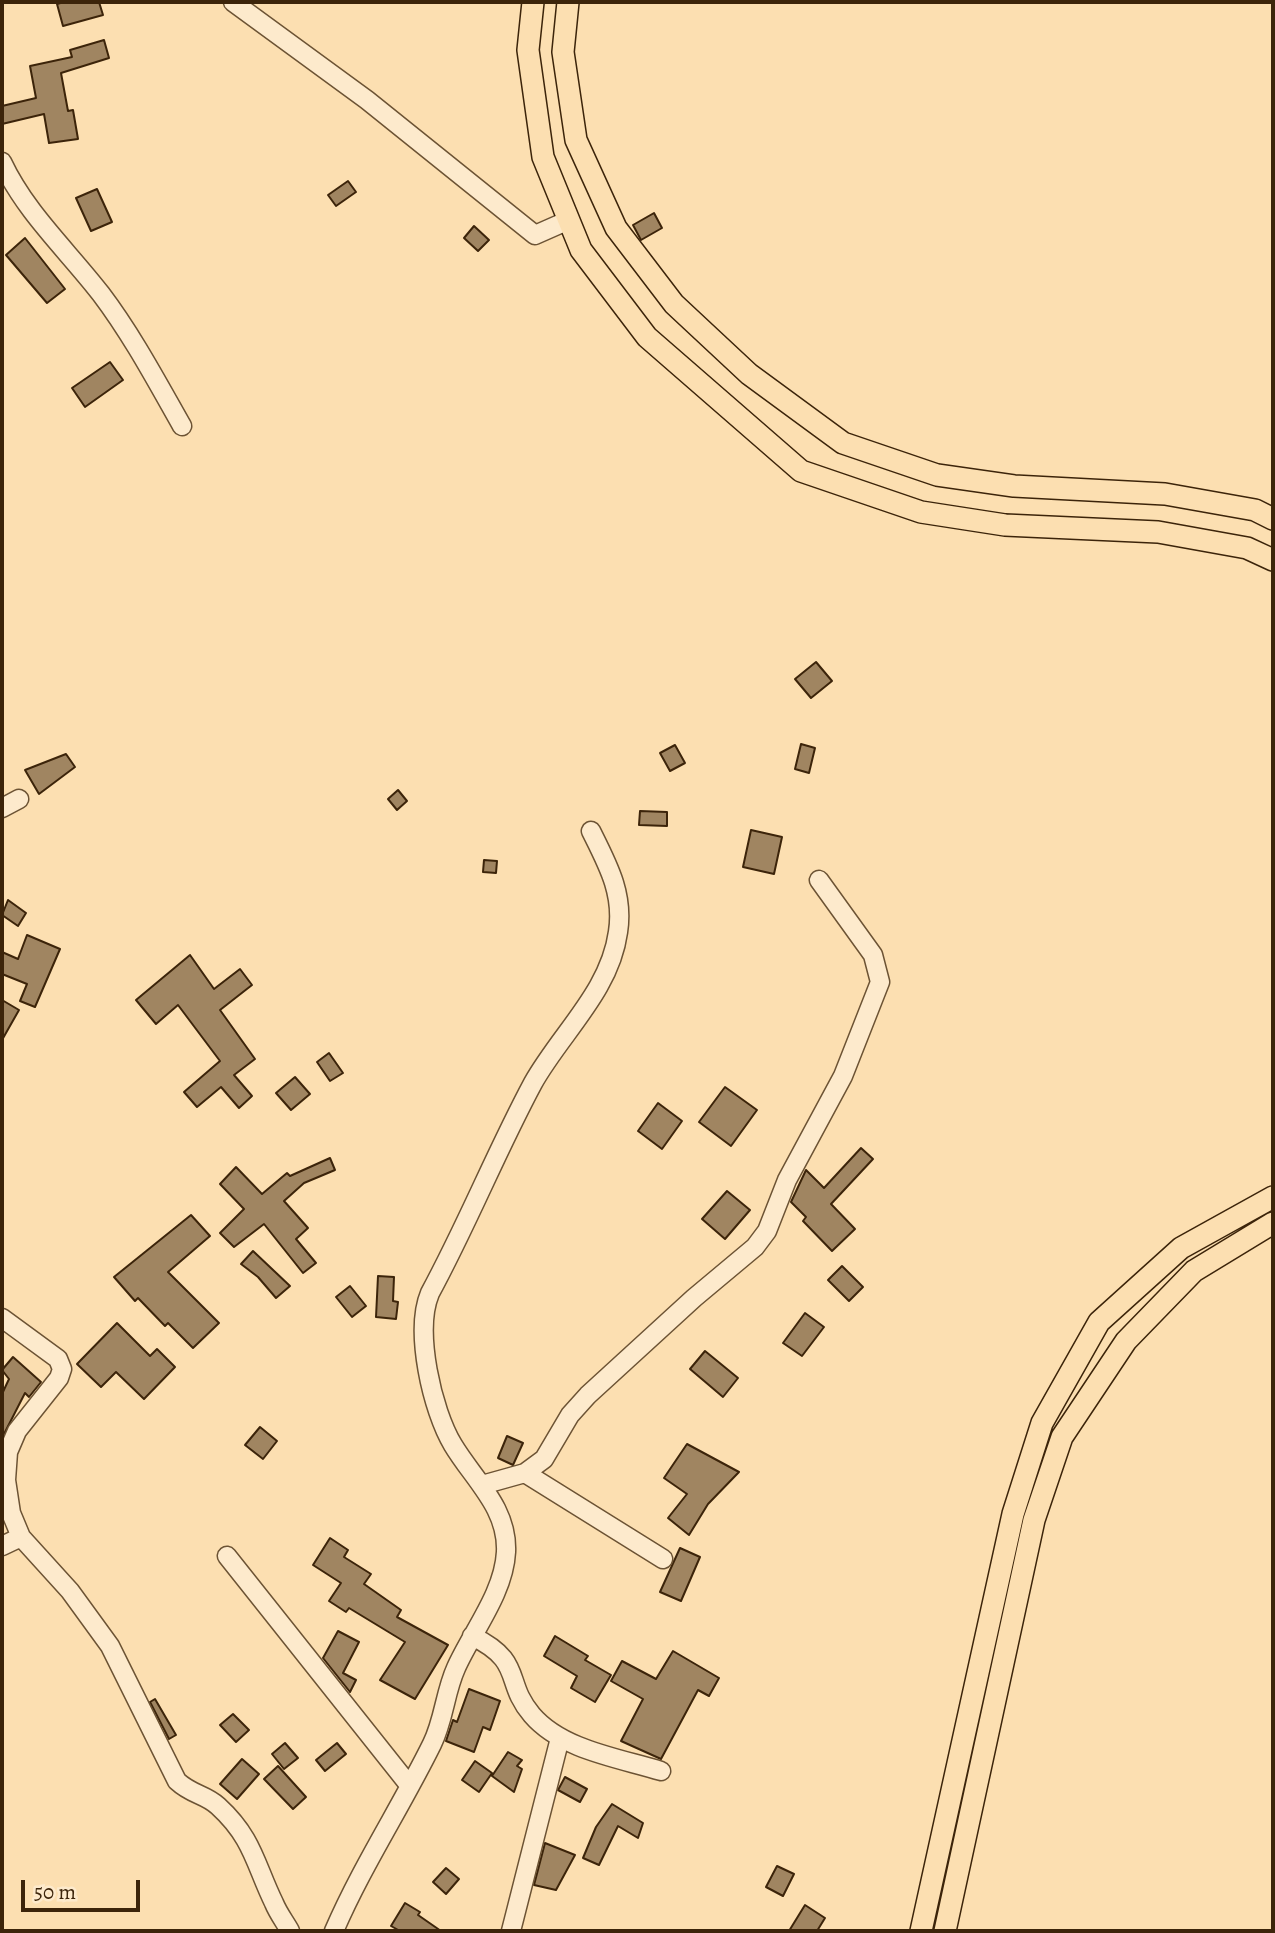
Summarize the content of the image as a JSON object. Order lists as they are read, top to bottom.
{
  "scale_bar": "50 m"
}
